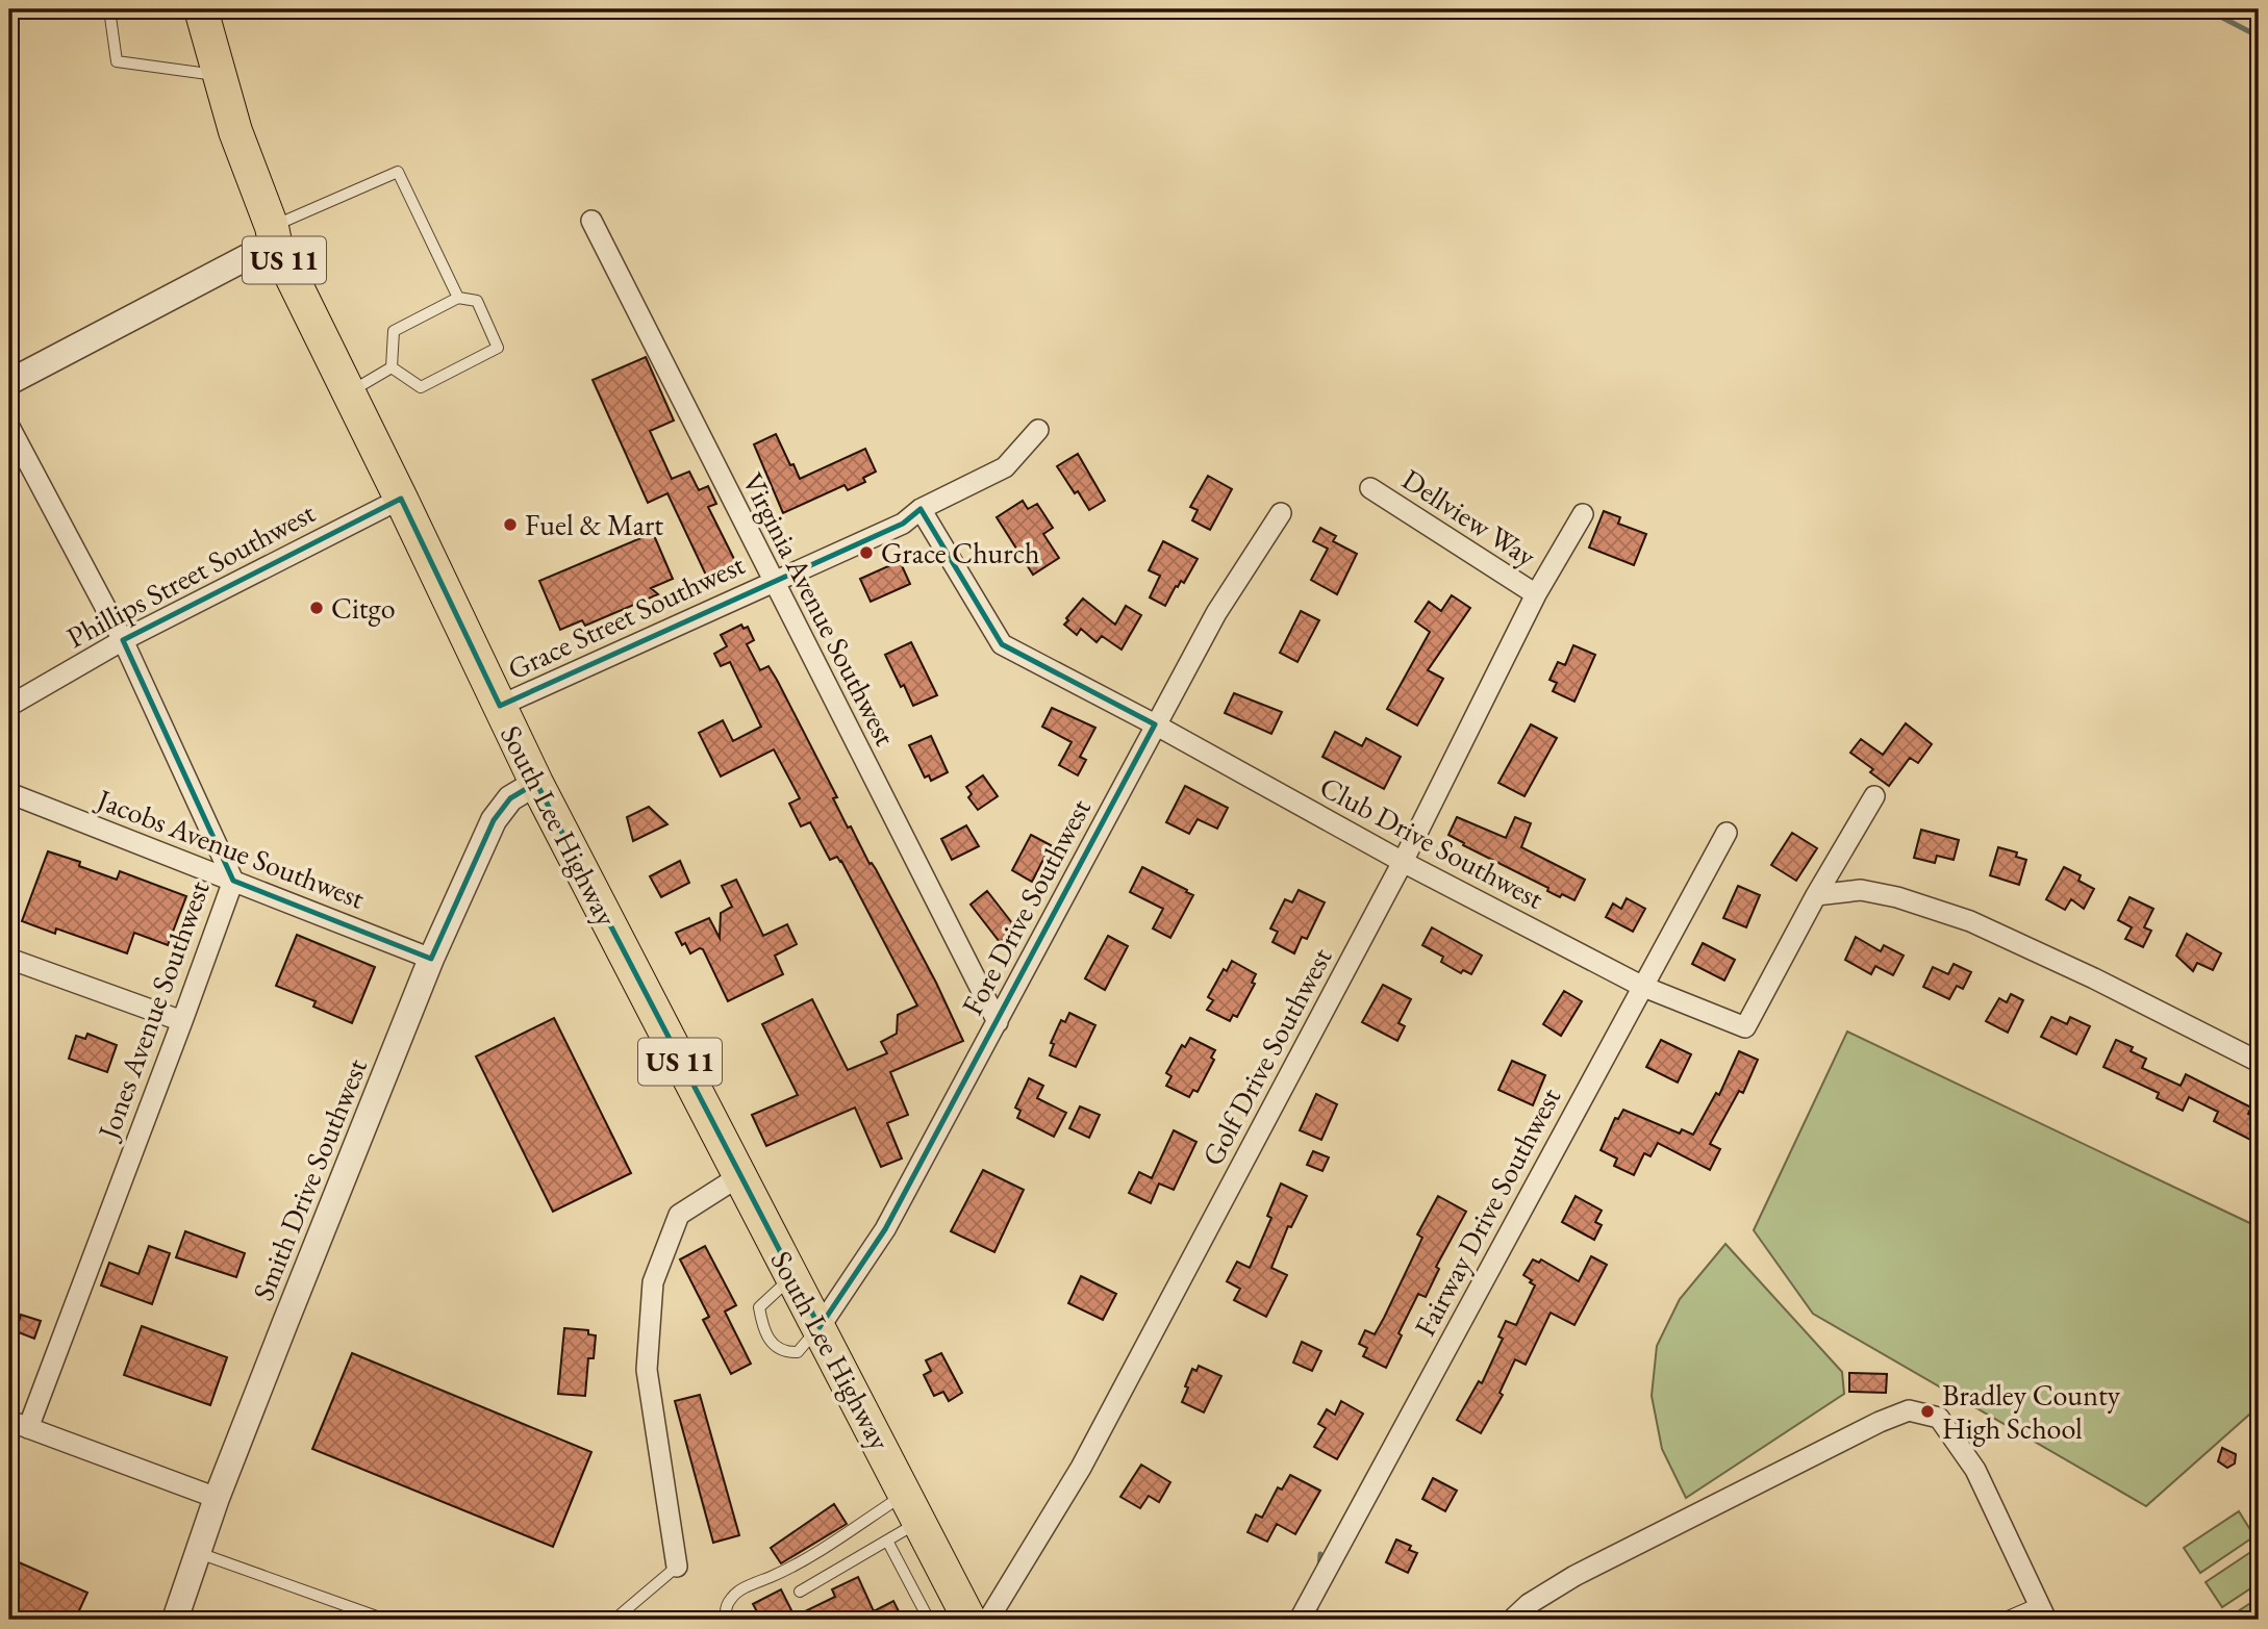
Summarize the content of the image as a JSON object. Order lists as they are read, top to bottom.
{
  "streets": {
    "main road": ["US 11", "South Lee Highway"],
    "street": [
      "Dellview Way",
      "Phillips Street Southwest",
      "Virginia Avenue Southwest",
      "Grace Street Southwest",
      "Club Drive Southwest",
      "Jacobs Avenue Southwest",
      "Fore Drive Southwest",
      "Jones Avenue Southwest",
      "Golf Drive Southwest",
      "Smith Drive Southwest",
      "Fairway Drive Southwest"
    ]
  },
  "crossings": [
    ["Dellview Way", "Golf Drive Southwest"],
    ["Phillips Street Southwest", "South Lee Highway"],
    ["Phillips Street Southwest", "Jones Avenue Southwest"],
    ["Virginia Avenue Southwest", "Grace Street Southwest"],
    ["Virginia Avenue Southwest", "Fore Drive Southwest"],
    ["Grace Street Southwest", "South Lee Highway"],
    ["Grace Street Southwest", "Club Drive Southwest"],
    ["South Lee Highway", "Fore Drive Southwest"],
    ["South Lee Highway", "Smith Drive Southwest"],
    ["Club Drive Southwest", "Fore Drive Southwest"],
    ["Club Drive Southwest", "Golf Drive Southwest"],
    ["Club Drive Southwest", "Fairway Drive Southwest"],
    ["Jacobs Avenue Southwest", "Jones Avenue Southwest"],
    ["Jacobs Avenue Southwest", "Smith Drive Southwest"]
  ],
  "places": [
    "Fuel & Mart",
    "Grace Church",
    "Citgo",
    "Bradley County High School"
  ]
}
